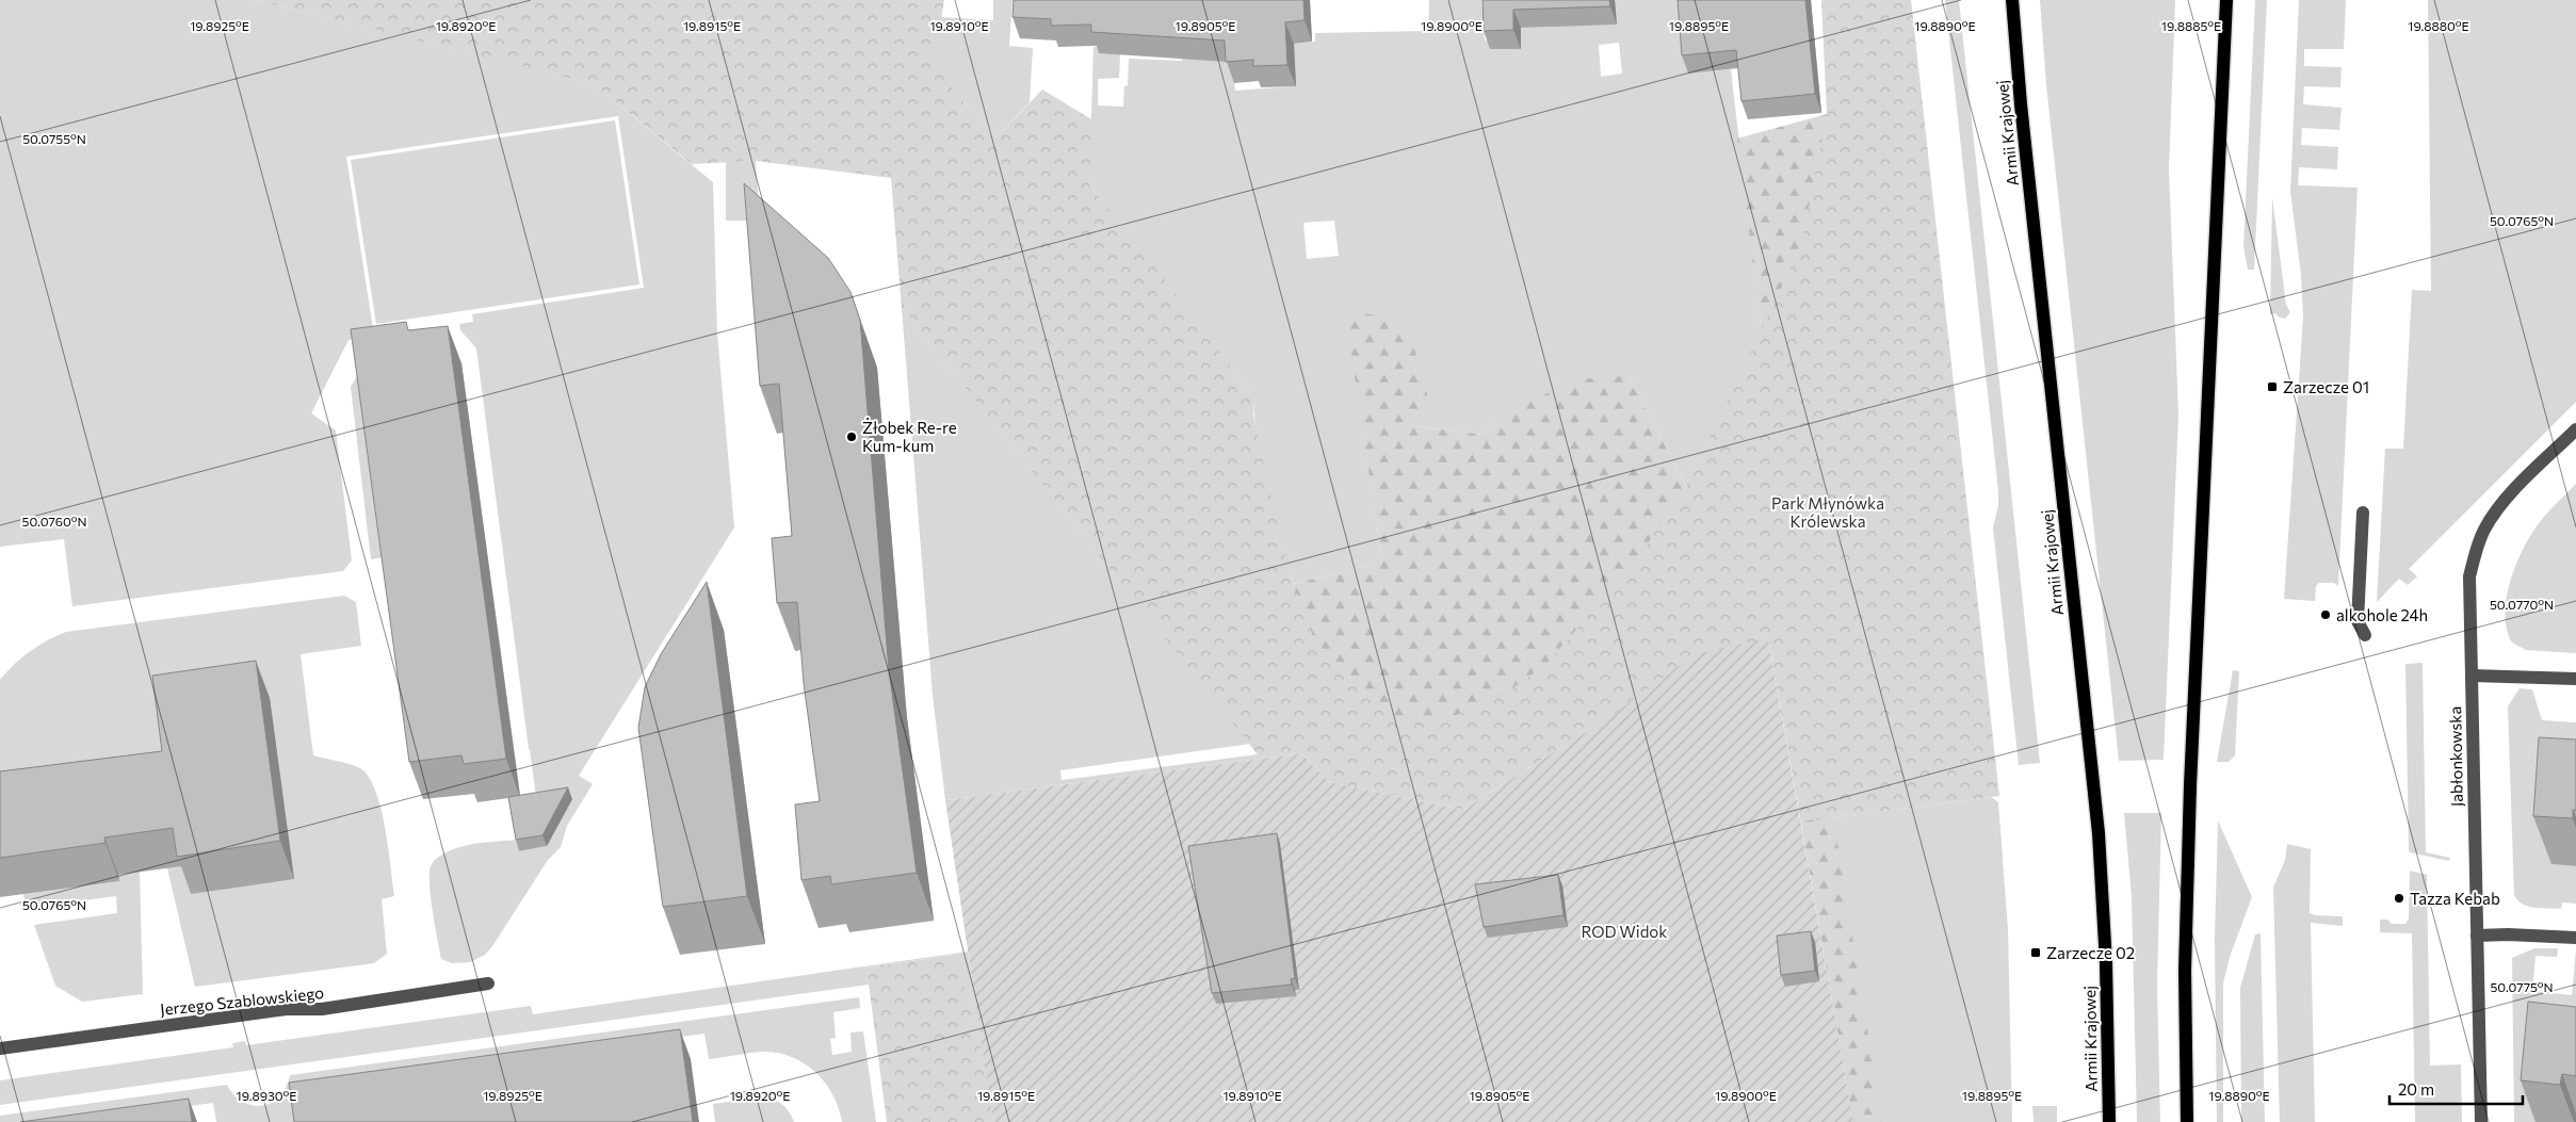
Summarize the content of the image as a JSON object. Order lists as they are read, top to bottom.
{
  "streets": {
    "main road": ["Armii Krajowej"],
    "street": ["Jabłonkowska", "Jerzego Szablowskiego"]
  },
  "parks": ["Park Młynówka Królewska", "ROD Widok"],
  "places": {
    "transit": ["Zarzecze 01", "Zarzecze 02"],
    "other": ["Żłobek Re-re Kum-kum", "alkohole 24h", "Tazza Kebab"]
  },
  "scale_bar": "20 m",
  "coordinates": [
    "19.8925°E",
    "19.8920°E",
    "19.8915°E",
    "19.8910°E",
    "19.8905°E",
    "19.8900°E",
    "19.8895°E",
    "19.8890°E",
    "19.8885°E",
    "19.8880°E",
    "50.0755°N",
    "50.0765°N",
    "50.0760°N",
    "50.0770°N",
    "50.0775°N",
    "19.8930°E"
  ]
}
